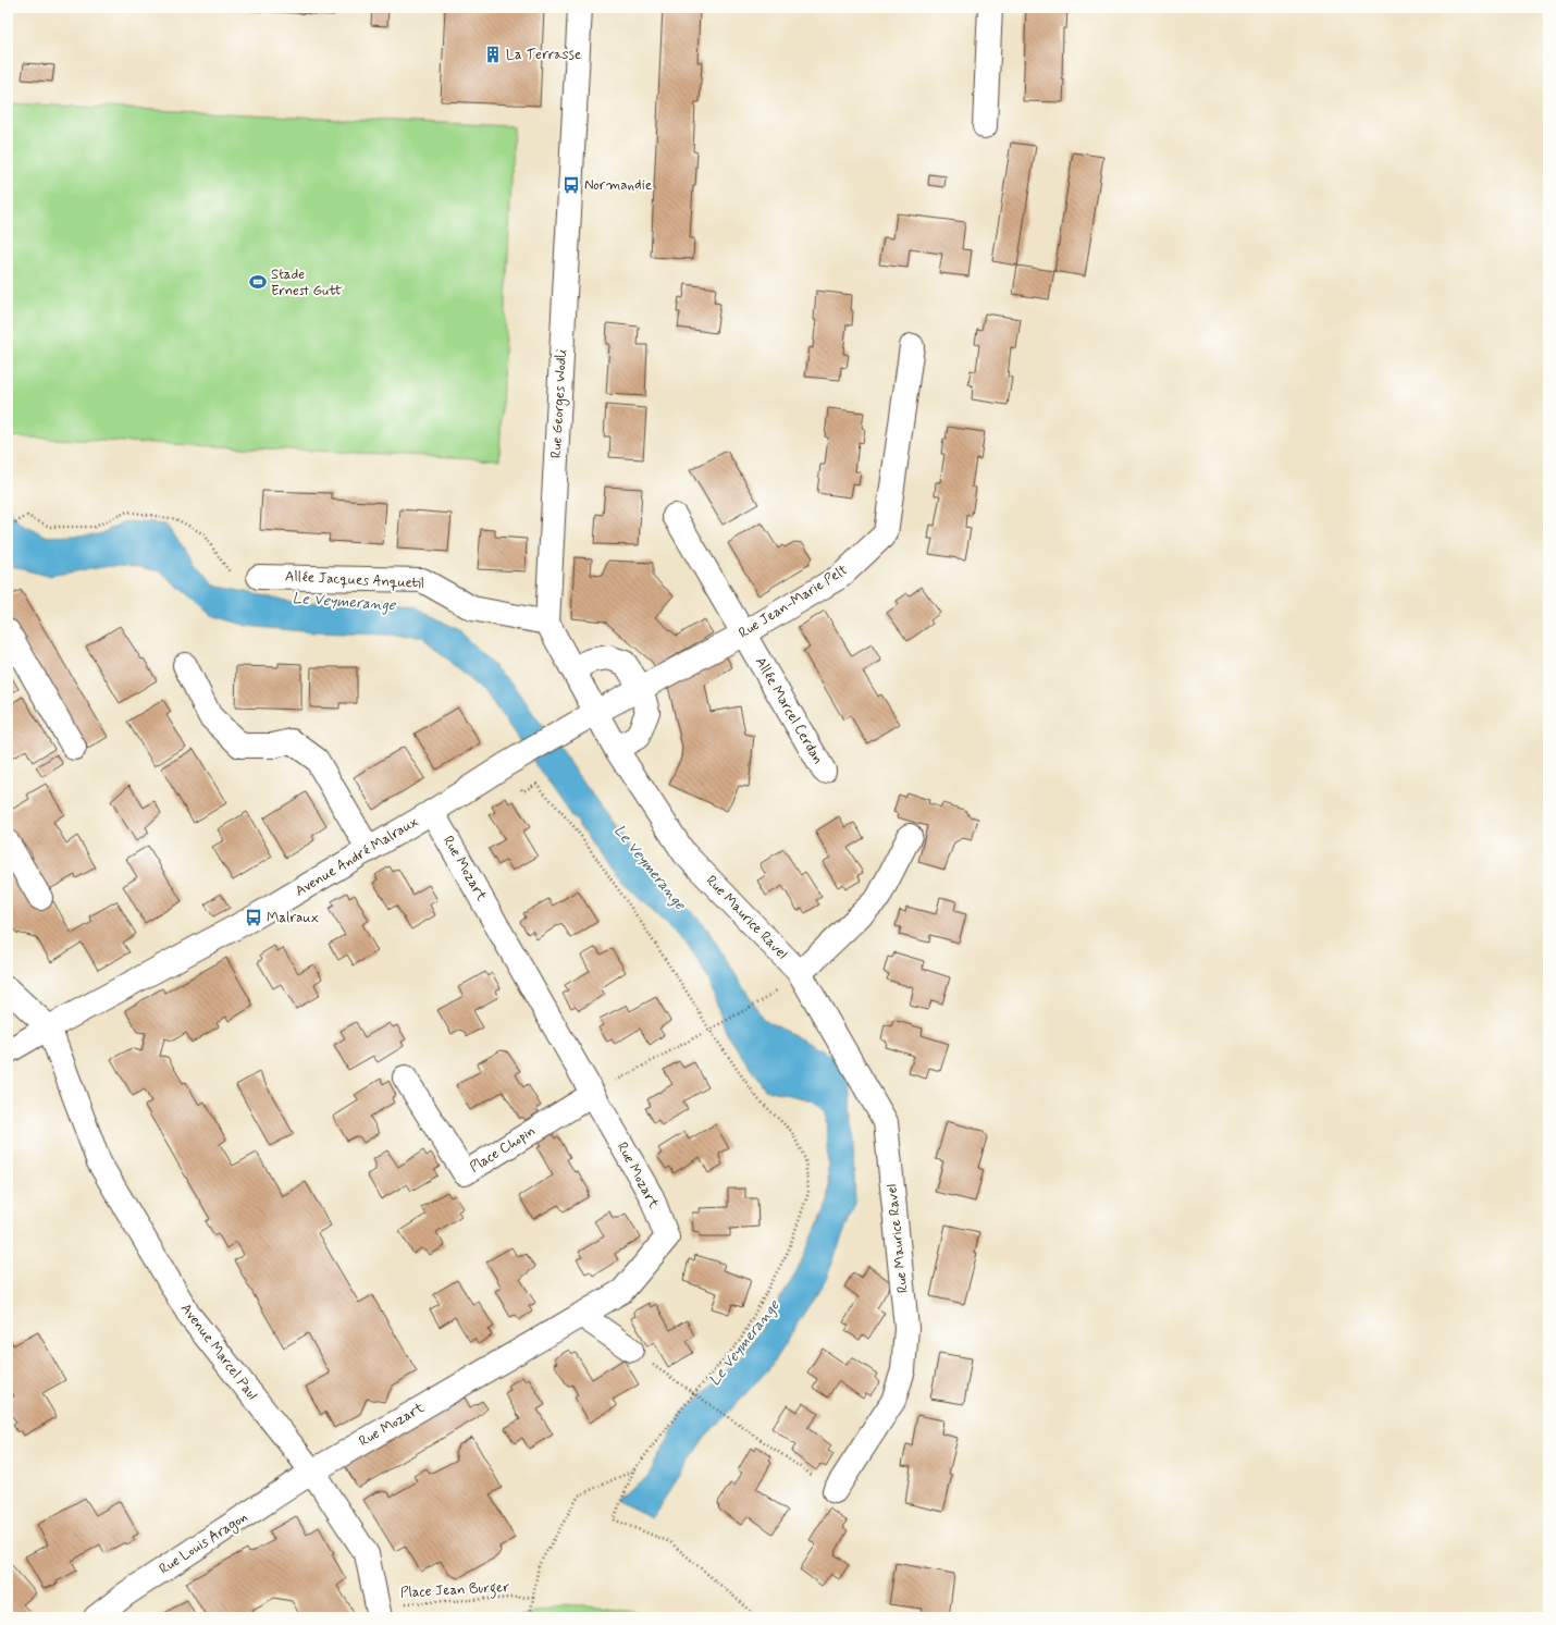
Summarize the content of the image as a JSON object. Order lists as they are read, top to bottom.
{
  "streets": {
    "street": [
      "Rue Georges Wodli",
      "Allée Jacques Anquetil",
      "Rue Jean-Marie Pelt",
      "Allée Marcel Cerdan",
      "Avenue André Malraux",
      "Rue Mozart",
      "Rue Maurice Ravel",
      "Place Chopin",
      "Avenue Marcel Paul",
      "Rue Louis Aragon"
    ],
    "path": ["Place Jean Burger"]
  },
  "crossings": [
    ["Rue Georges Wodli", "Allée Jacques Anquetil"],
    ["Rue Jean-Marie Pelt", "Allée Marcel Cerdan"],
    ["Rue Jean-Marie Pelt", "Avenue André Malraux"],
    ["Rue Jean-Marie Pelt", "Rue Maurice Ravel"],
    ["Avenue André Malraux", "Rue Mozart"],
    ["Avenue André Malraux", "Rue Maurice Ravel"],
    ["Avenue André Malraux", "Avenue Marcel Paul"],
    ["Rue Mozart", "Place Chopin"],
    ["Rue Mozart", "Avenue Marcel Paul"],
    ["Rue Mozart", "Rue Louis Aragon"],
    ["Avenue Marcel Paul", "Rue Louis Aragon"],
    ["Avenue Marcel Paul", "Place Jean Burger"]
  ],
  "water": ["Le Veymerange"],
  "places": {
    "building": ["La Terrasse"],
    "bus stop": ["Normandie", "Malraux"],
    "sports": ["Stade Ernest Gutt"]
  }
}
